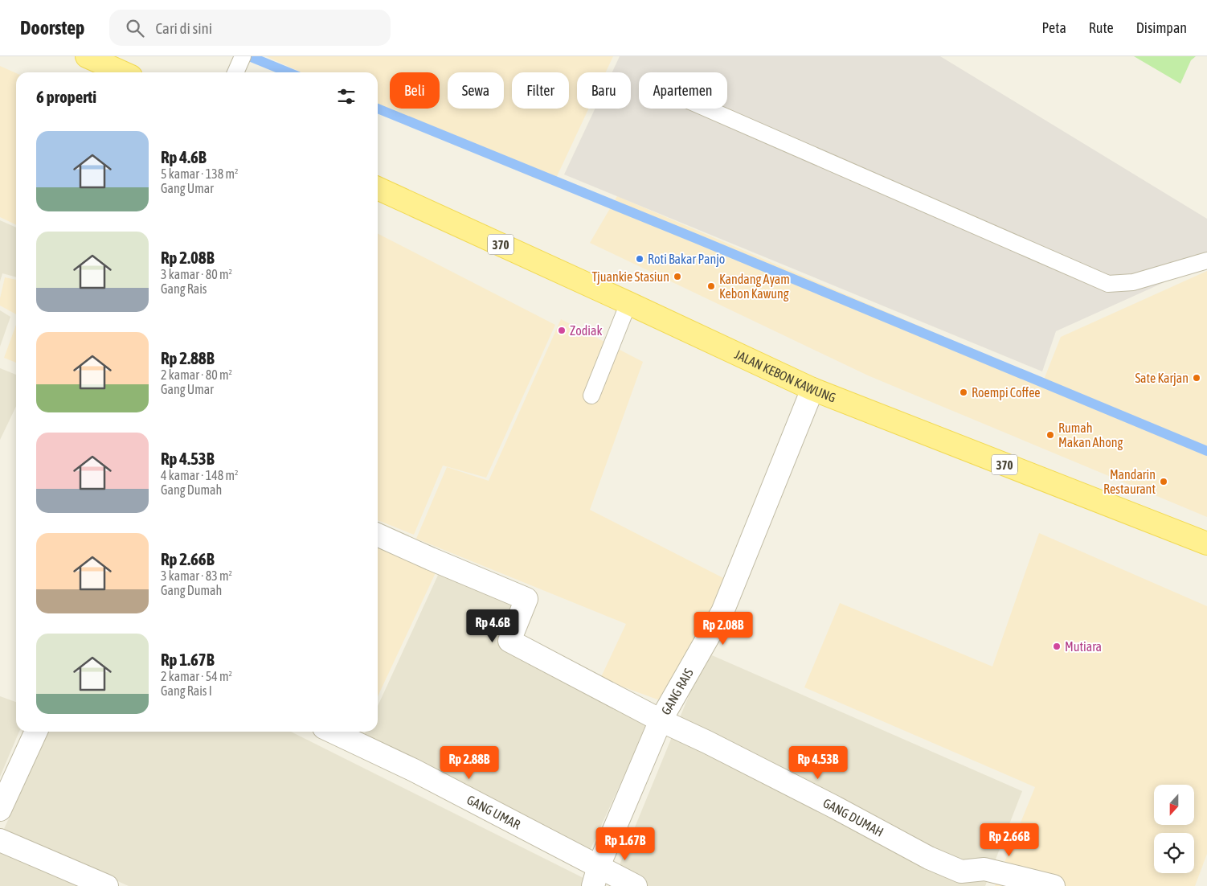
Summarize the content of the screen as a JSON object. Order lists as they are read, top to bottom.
{
  "streets": {
    "main road": ["370", "JALAN KEBON KAWUNG"],
    "street": ["GANG RAIS", "GANG UMAR", "GANG DUMAH"]
  },
  "crossings": [
    ["JALAN KEBON KAWUNG", "GANG RAIS"],
    ["GANG RAIS", "GANG UMAR"],
    ["GANG RAIS", "GANG DUMAH"]
  ],
  "places": [
    "Roti Bakar Panjo",
    "Tjuankie Stasiun",
    "Kandang Ayam Kebon Kawung",
    "Zodiak",
    "Sate Karjan",
    "Roempi Coffee",
    "Rumah Makan Ahong",
    "Mandarin Restaurant",
    "Mutiara"
  ],
  "north": "bottom",
  "page": {
    "header": "Doorstep",
    "search": "Cari di sini",
    "nav": ["Peta", "Rute", "Disimpan"],
    "chip": [
      "Beli",
      "Sewa",
      "Filter",
      "Baru",
      "Apartemen"
    ],
    "heading": "6 properti",
    "list": [
      {
        "name": "Rp 4.6B",
        "note": "5 kamar · 138 m² · Gang Umar"
      },
      {
        "name": "Rp 2.08B",
        "note": "3 kamar · 80 m² · Gang Rais"
      },
      {
        "name": "Rp 2.88B",
        "note": "2 kamar · 80 m² · Gang Umar"
      },
      {
        "name": "Rp 4.53B",
        "note": "4 kamar · 148 m² · Gang Dumah"
      },
      {
        "name": "Rp 2.66B",
        "note": "3 kamar · 83 m² · Gang Dumah"
      },
      {
        "name": "Rp 1.67B",
        "note": "2 kamar · 54 m² · Gang Rais I"
      }
    ],
    "price": [
      "Rp 4.6B",
      "Rp 2.08B",
      "Rp 2.88B",
      "Rp 4.53B",
      "Rp 2.66B",
      "Rp 1.67B"
    ]
  }
}
